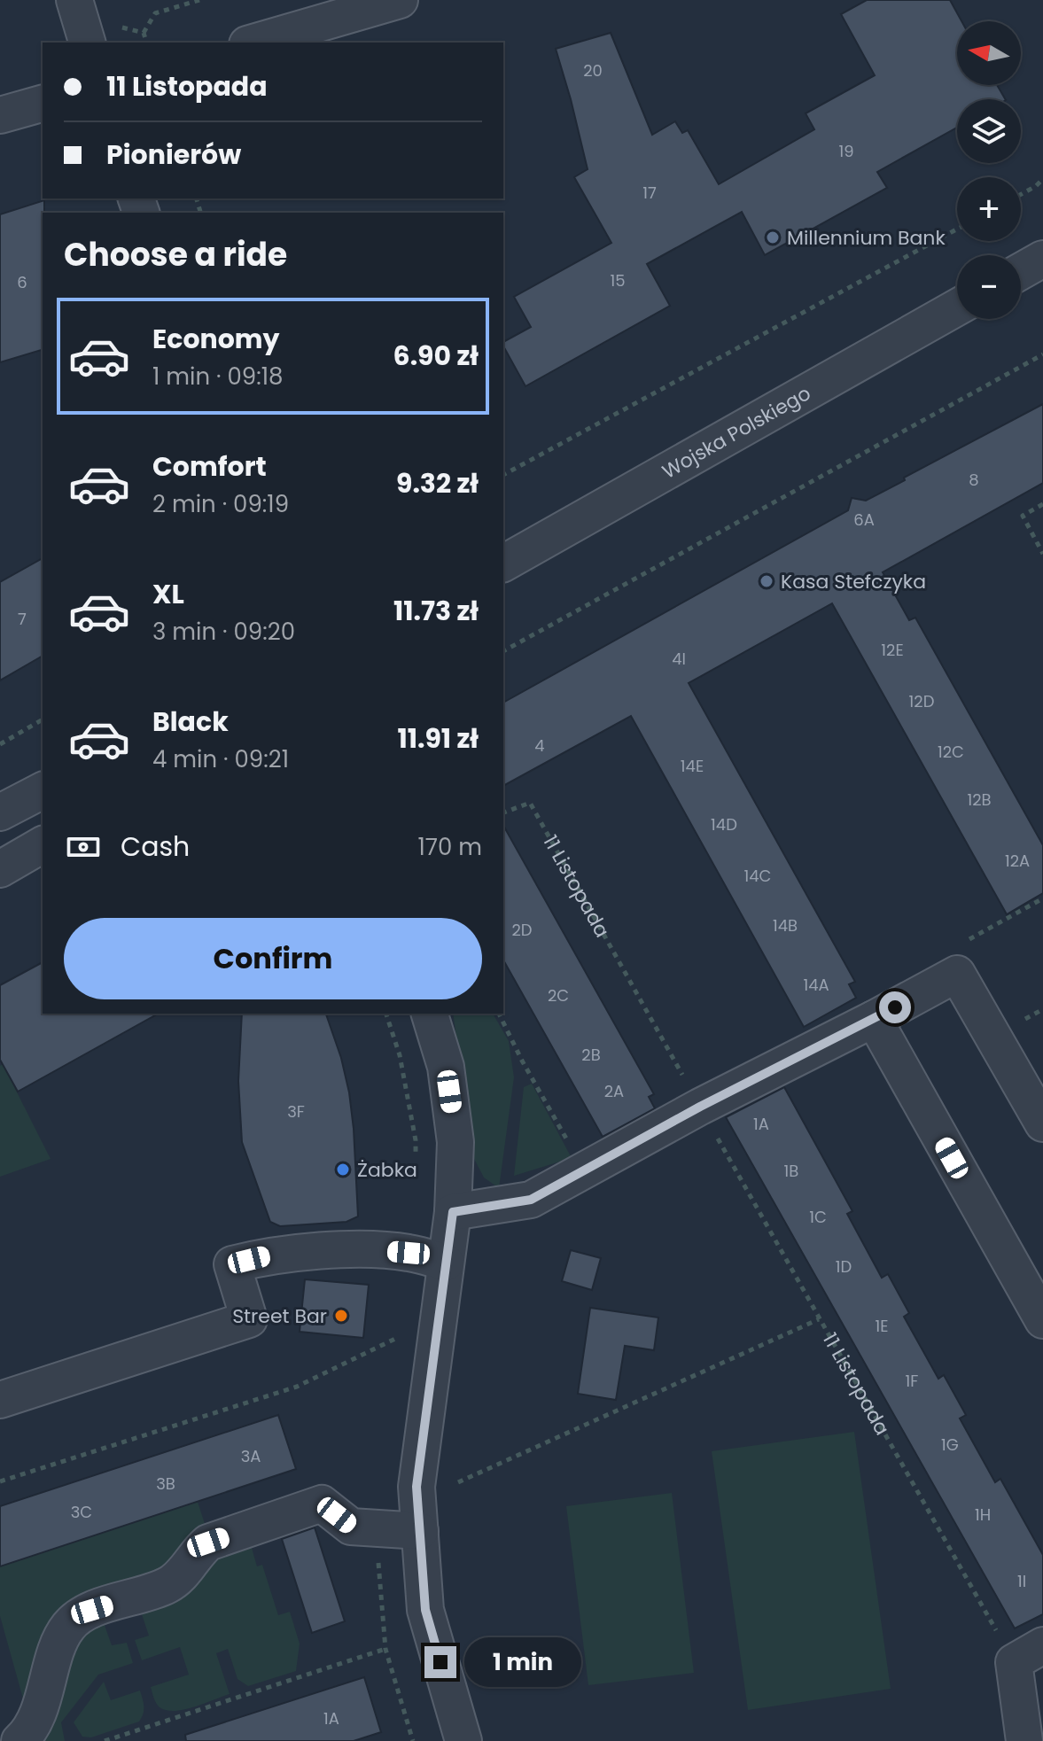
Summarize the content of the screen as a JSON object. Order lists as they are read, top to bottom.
{
  "streets": {
    "street": ["Wojska Polskiego"],
    "path": ["11 Listopada"]
  },
  "places": [
    "Millennium Bank",
    "Kasa Stefczyka",
    "Żabka",
    "Street Bar"
  ],
  "house_numbers": [
    "20",
    "19",
    "17",
    "15",
    "6",
    "8",
    "6A",
    "7",
    "12E",
    "4I",
    "12D",
    "4",
    "12C",
    "14E",
    "12B",
    "14D",
    "12A",
    "14C",
    "14B",
    "2D",
    "14A",
    "2C",
    "2B",
    "2A",
    "3F",
    "1A",
    "1B",
    "1C",
    "1D",
    "1E",
    "1F",
    "1G",
    "3A",
    "3B",
    "3C",
    "1H",
    "1I",
    "1A"
  ],
  "north": "left",
  "page": {
    "map_buttons": ["+", "−"],
    "banner": ["11 Listopada", "Pionierów"],
    "heading": "Choose a ride",
    "list": [
      {
        "name": "Economy",
        "note": "1 min · 09:18",
        "value": "6.90 zł"
      },
      {
        "name": "Comfort",
        "note": "2 min · 09:19",
        "value": "9.32 zł"
      },
      {
        "name": "XL",
        "note": "3 min · 09:20",
        "value": "11.73 zł"
      },
      {
        "name": "Black",
        "note": "4 min · 09:21",
        "value": "11.91 zł"
      }
    ],
    "pay": ["Cash", "170 m"],
    "buttons": "Confirm",
    "bubble": "1 min"
  }
}
